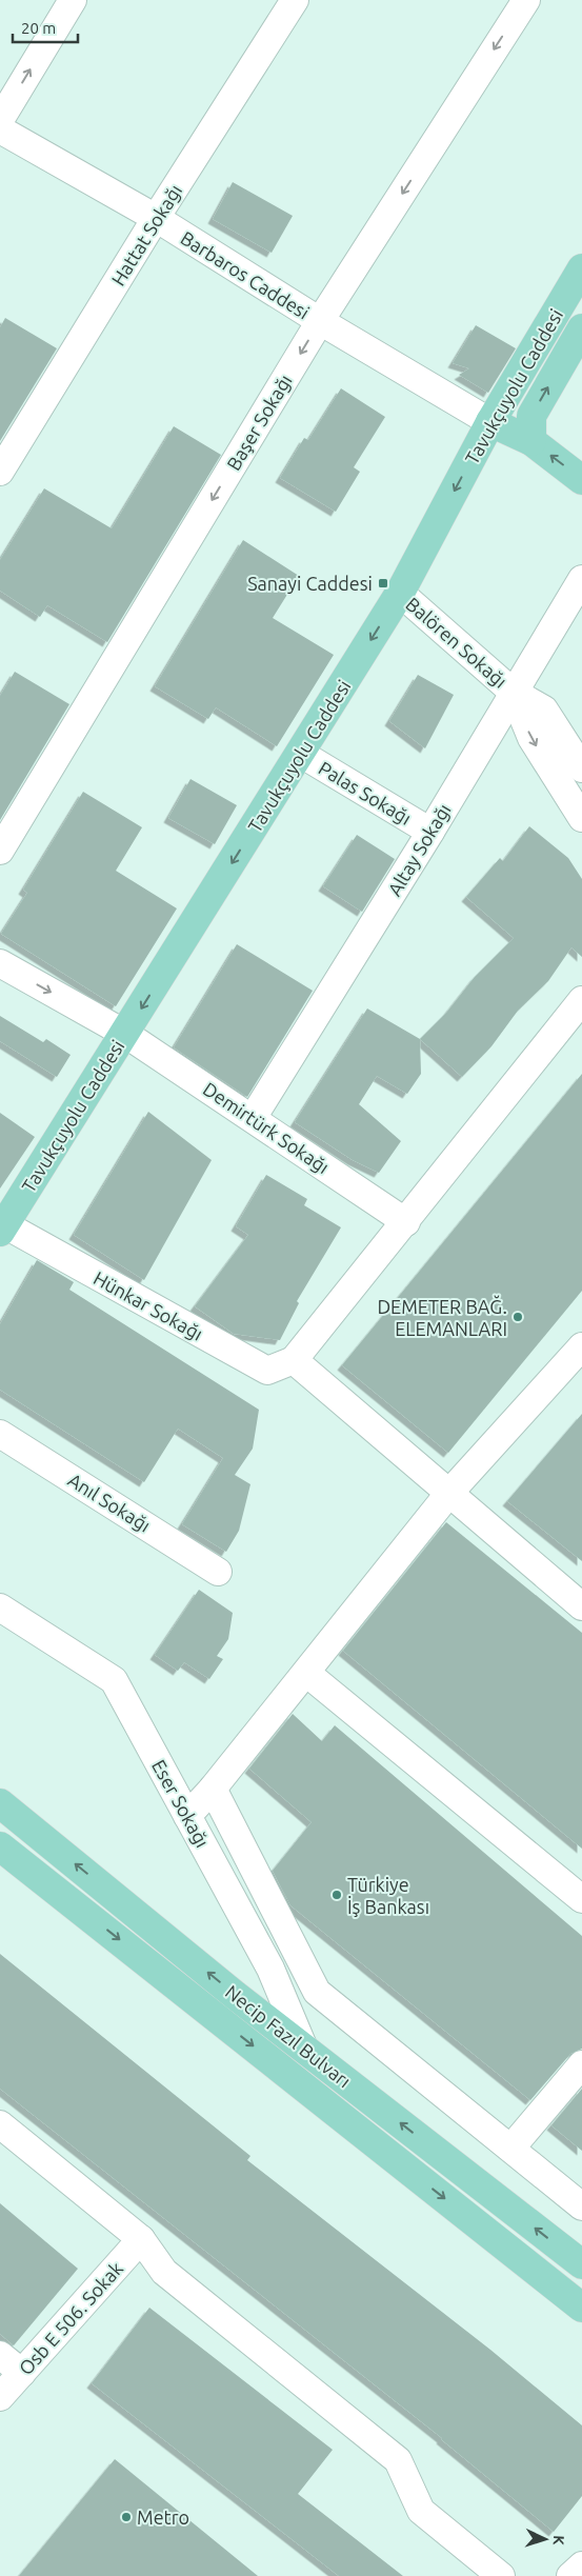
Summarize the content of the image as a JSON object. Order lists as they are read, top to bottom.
{
  "streets": {
    "main road": ["Tavukçuyolu Caddesi", "Necip Fazıl Bulvarı"],
    "street": [
      "Hattat Sokağı",
      "Barbaros Caddesi",
      "Başer Sokağı",
      "Balören Sokağı",
      "Palas Sokağı",
      "Altay Sokağı",
      "Demirtürk Sokağı",
      "Hünkar Sokağı",
      "Anıl Sokağı",
      "Eser Sokağı",
      "Osb E 506. Sokak"
    ]
  },
  "crossings": [
    ["Hattat Sokağı", "Barbaros Caddesi"],
    ["Barbaros Caddesi", "Tavukçuyolu Caddesi"],
    ["Barbaros Caddesi", "Başer Sokağı"],
    ["Tavukçuyolu Caddesi", "Balören Sokağı"],
    ["Tavukçuyolu Caddesi", "Palas Sokağı"],
    ["Tavukçuyolu Caddesi", "Demirtürk Sokağı"],
    ["Tavukçuyolu Caddesi", "Hünkar Sokağı"],
    ["Balören Sokağı", "Altay Sokağı"],
    ["Palas Sokağı", "Altay Sokağı"],
    ["Altay Sokağı", "Demirtürk Sokağı"],
    ["Eser Sokağı", "Necip Fazıl Bulvarı"]
  ],
  "one_way": ["Başer Sokağı"],
  "places": {
    "transit": ["Sanayi Caddesi"],
    "other": ["DEMETER BAĞ. ELEMANLARI", "Türkiye İş Bankası", "Metro"]
  },
  "scale_bar": "20 m",
  "north": "right"
}
